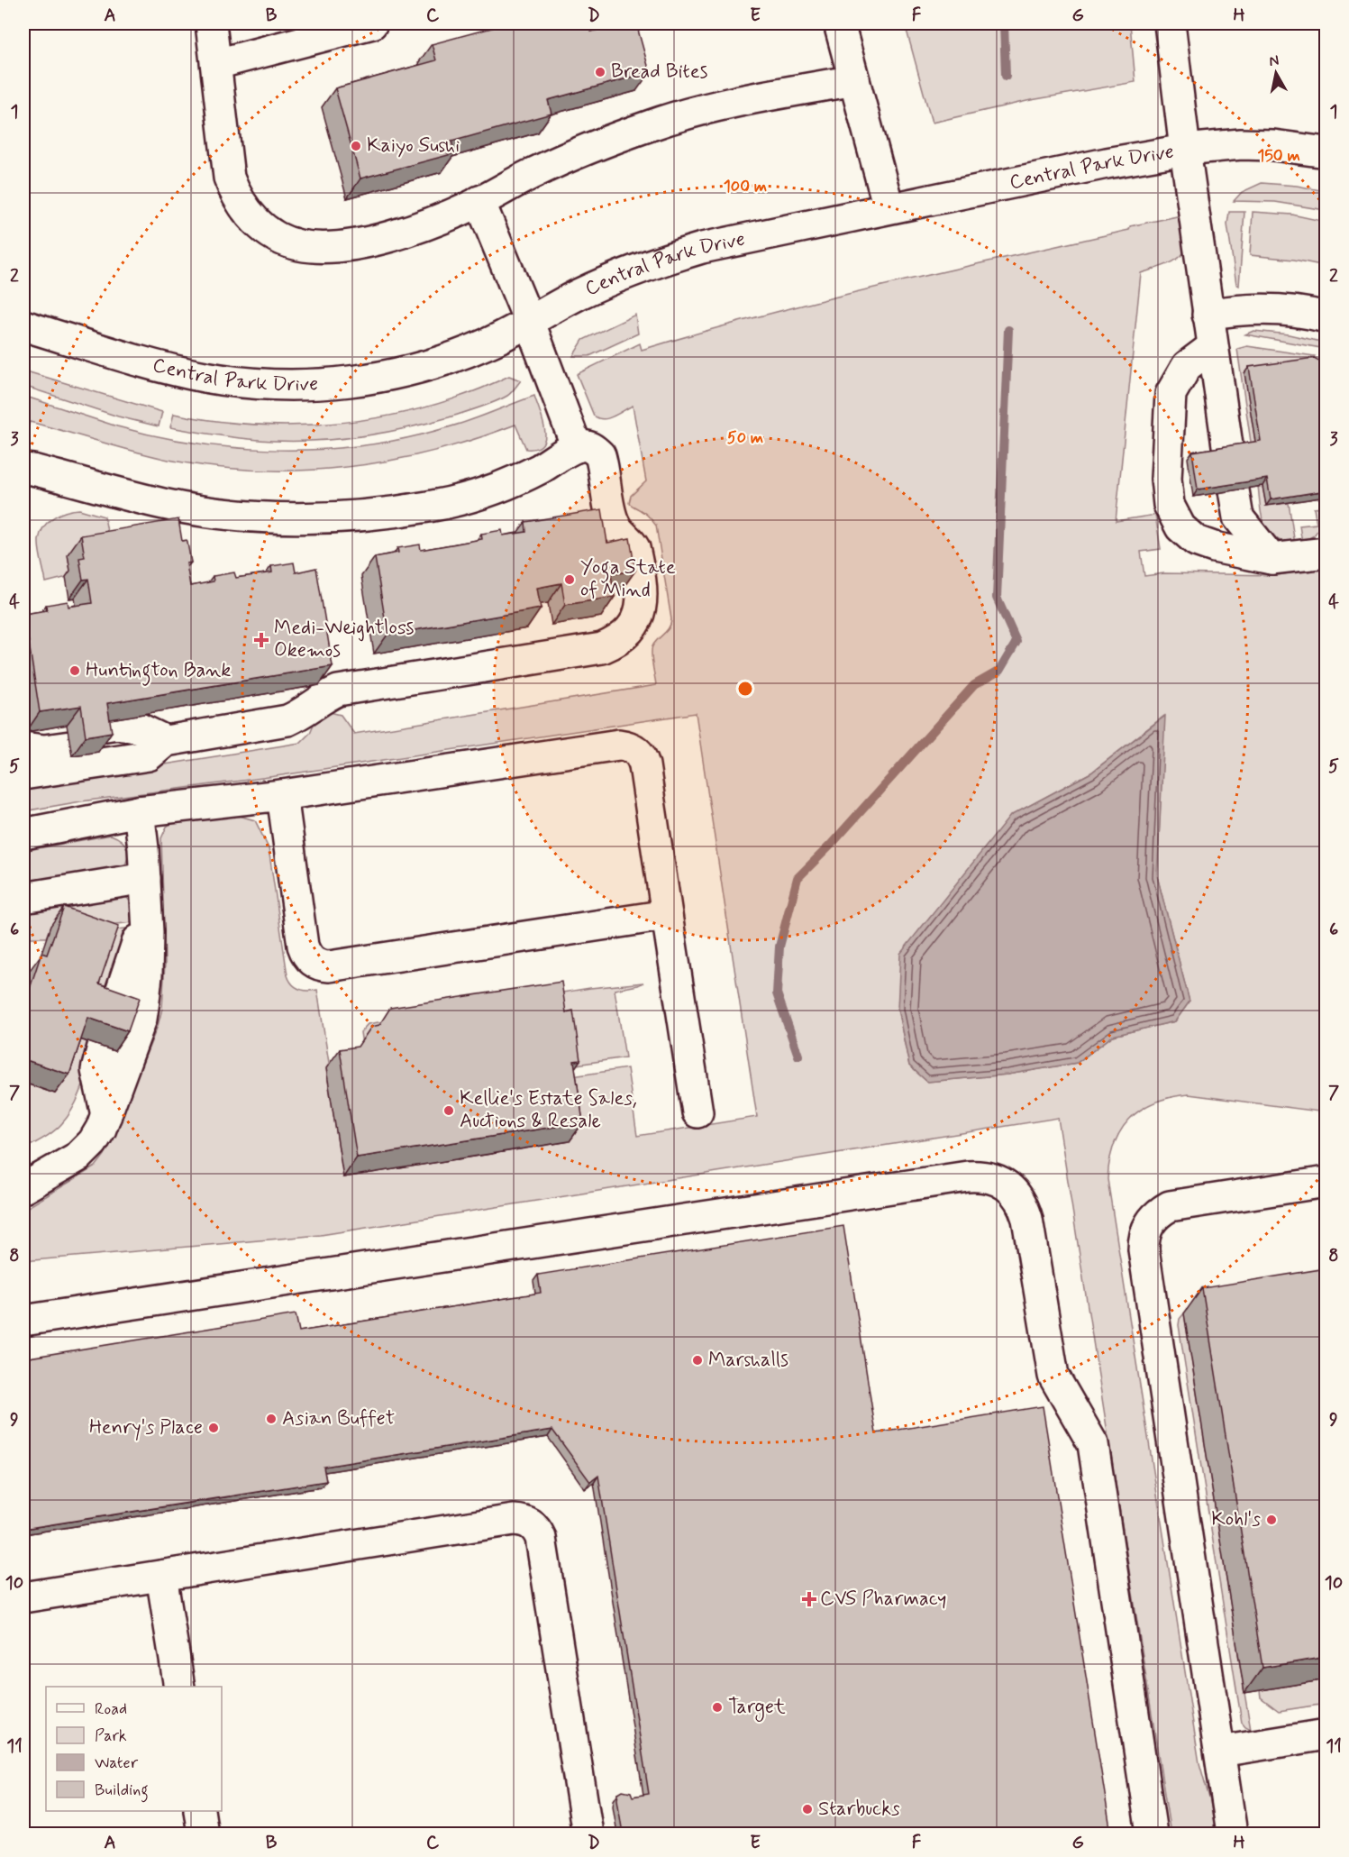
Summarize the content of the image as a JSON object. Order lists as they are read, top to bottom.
{
  "streets": {
    "street": ["Central Park Drive"]
  },
  "places": {
    "other": [
      "Bread Bites",
      "Kaiyo Sushi",
      "Yoga State of Mind",
      "Huntington Bank",
      "Kellie's Estate Sales, Auctions & Resale",
      "Marshalls",
      "Asian Buffet",
      "Henry's Place",
      "Kohl's",
      "Target",
      "Starbucks"
    ],
    "health": ["Medi-Weightloss Okemos", "CVS Pharmacy"]
  },
  "legend": [
    "Road",
    "Park",
    "Water",
    "Building"
  ],
  "north": "top",
  "grid": {
    "columns": [
      "A",
      "B",
      "C",
      "D",
      "E",
      "F",
      "G",
      "H"
    ],
    "rows": [
      "1",
      "2",
      "3",
      "4",
      "5",
      "6",
      "7",
      "8",
      "9",
      "10",
      "11"
    ]
  },
  "rings": ["150 m", "100 m", "50 m"]
}
